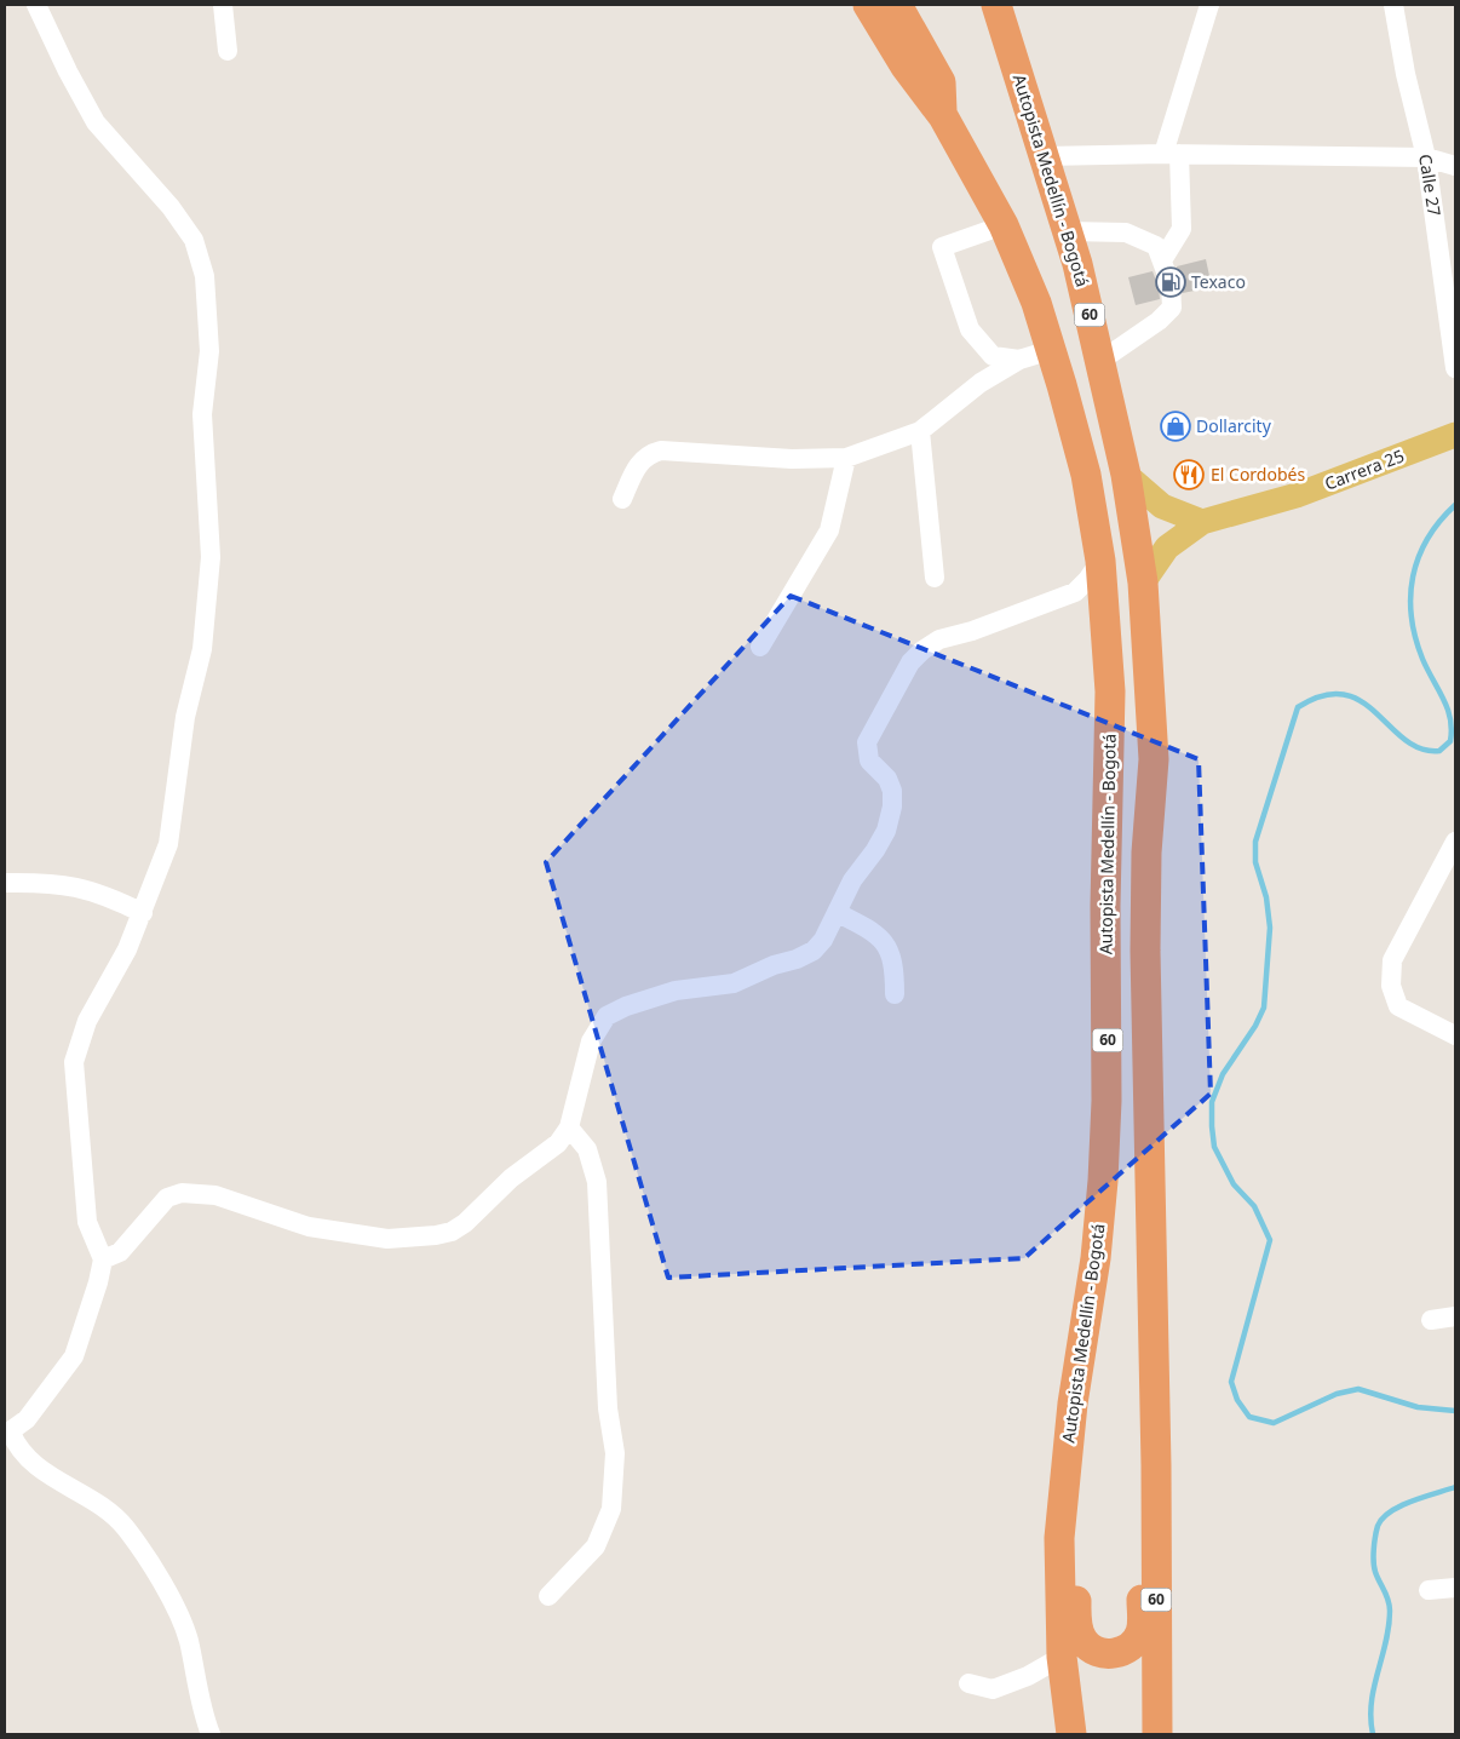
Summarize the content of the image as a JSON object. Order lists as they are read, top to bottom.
{
  "streets": {
    "highway": ["Autopista Medellín - Bogotá", "60"],
    "main road": ["Carrera 25"],
    "street": ["Calle 27"]
  },
  "crossings": [
    ["Autopista Medellín - Bogotá", "Carrera 25"]
  ],
  "places": {
    "fuel station": ["Texaco"],
    "shop": ["Dollarcity"],
    "restaurant": ["El Cordobés"]
  }
}
